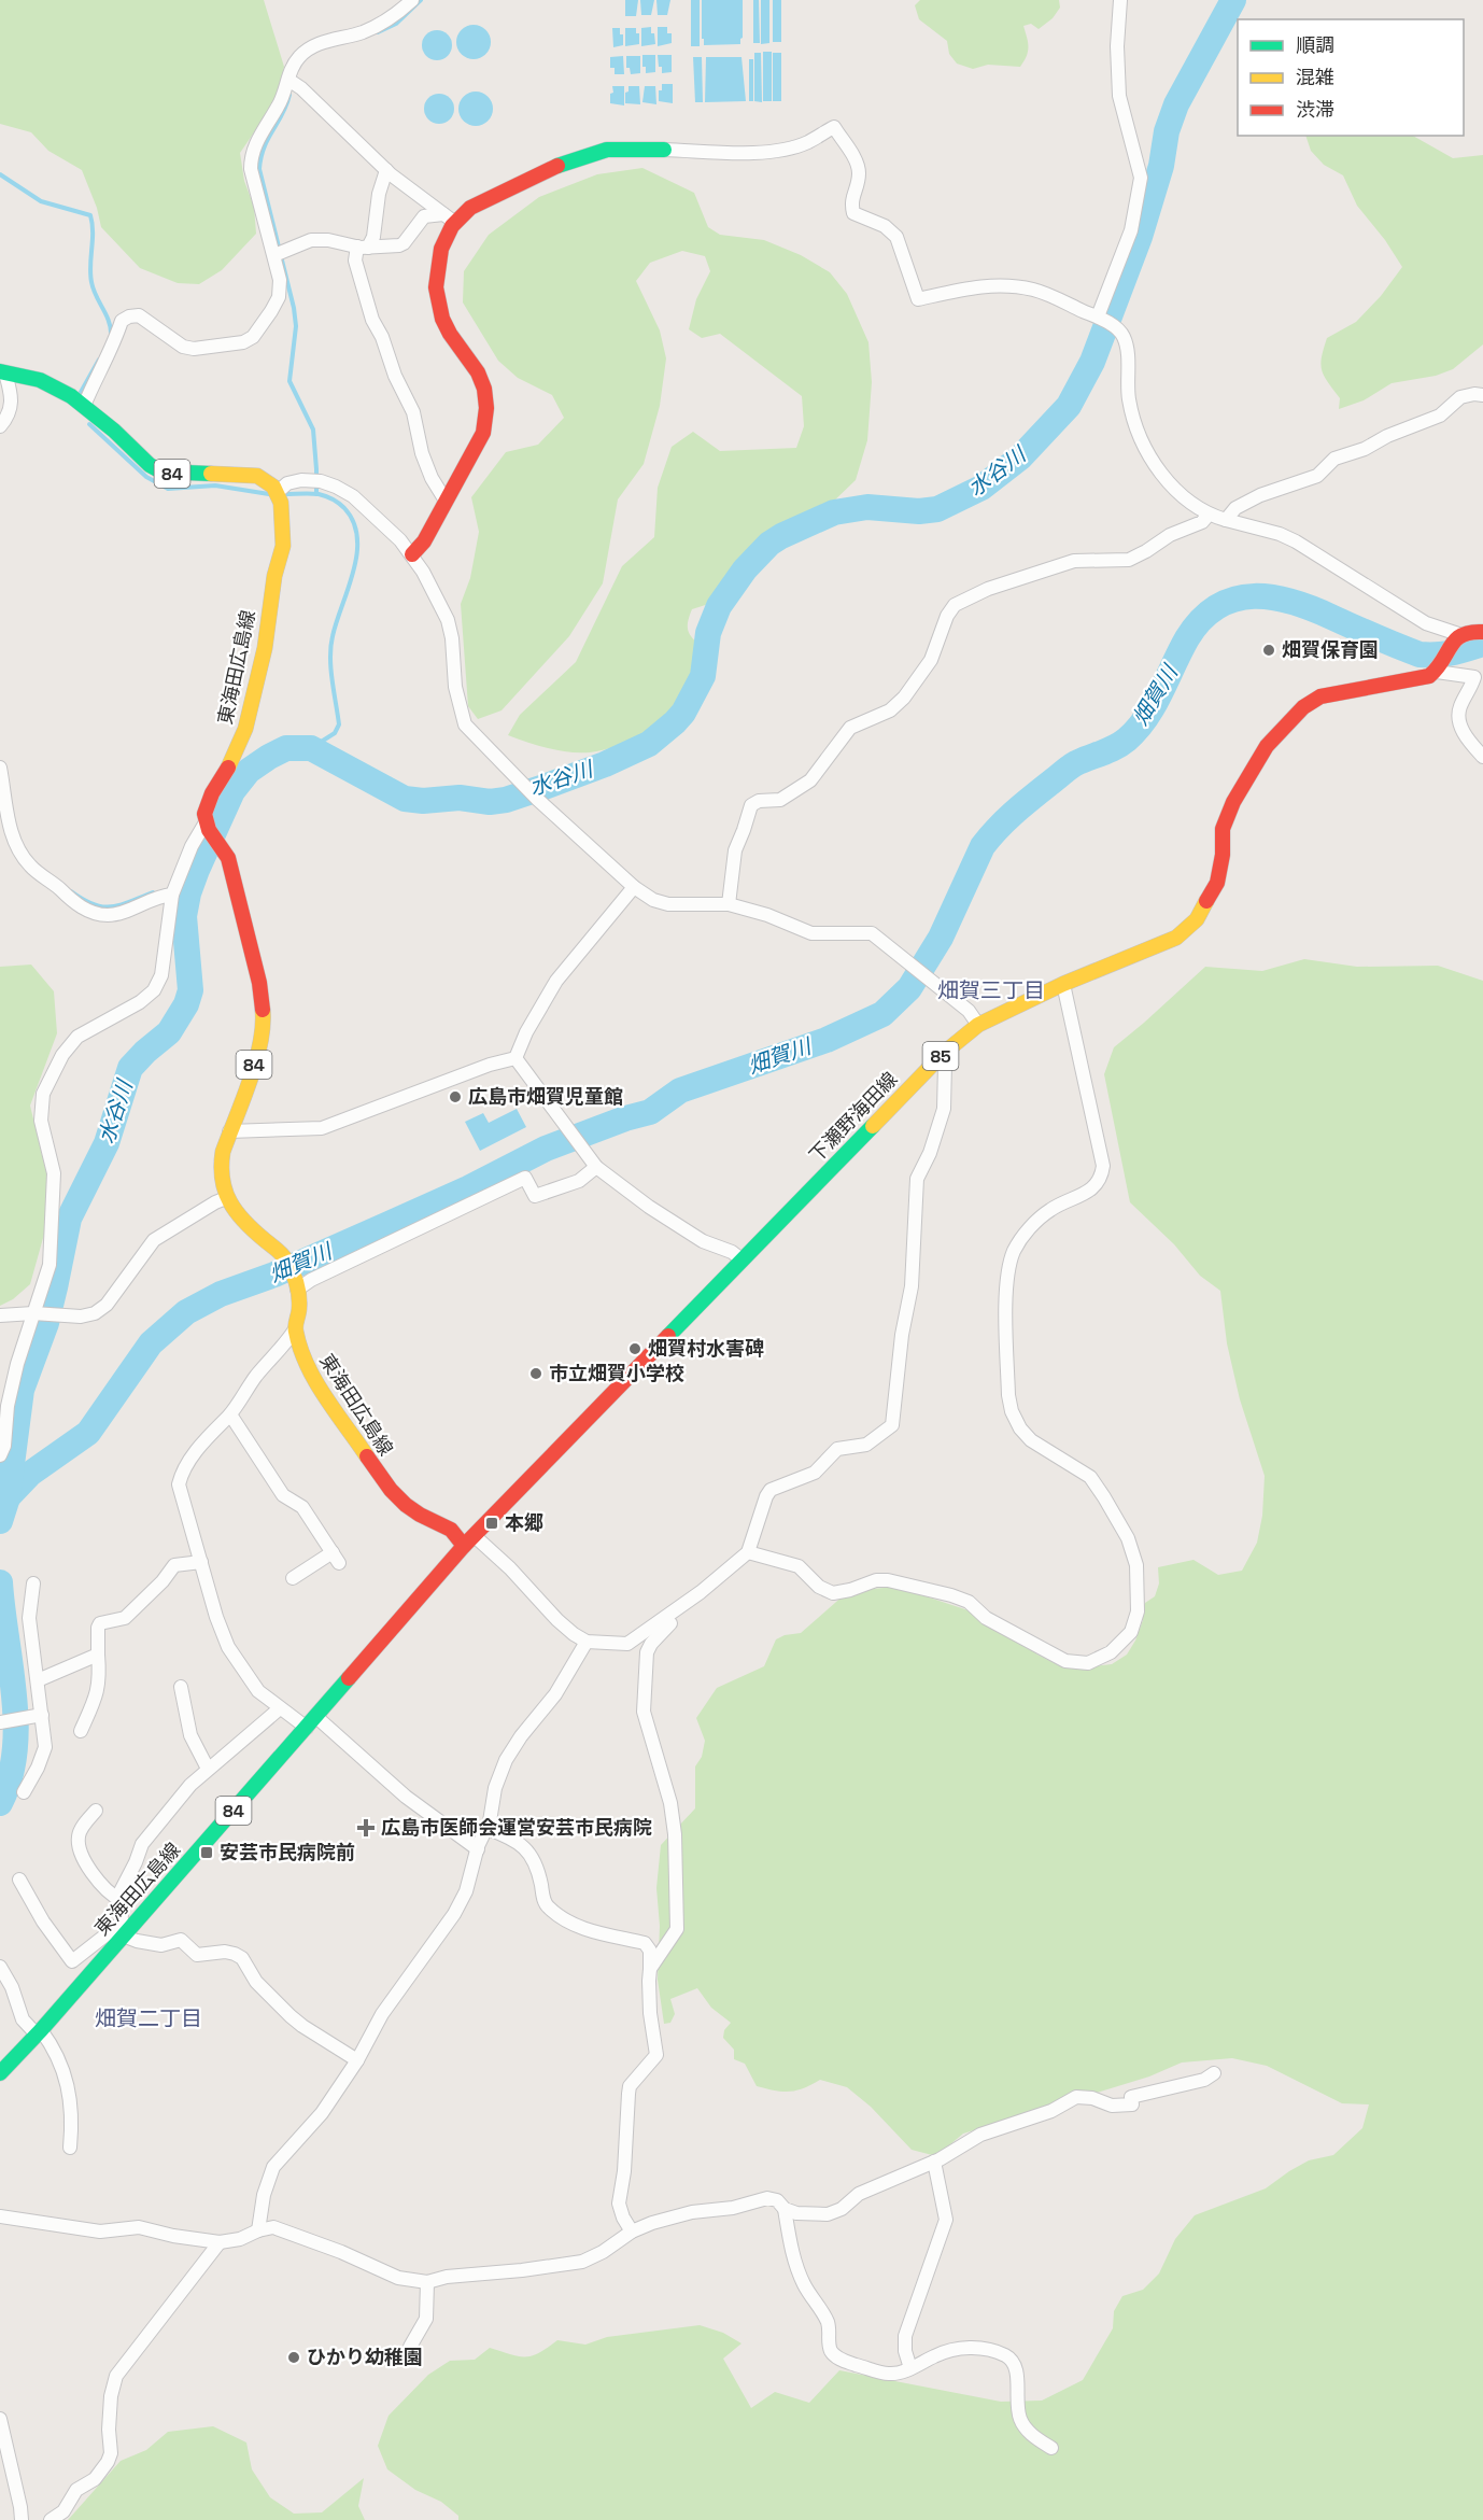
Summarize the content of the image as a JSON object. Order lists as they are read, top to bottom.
{
  "streets": {
    "main road": [
      "84",
      "東海田広島線",
      "85",
      "下瀬野海田線"
    ]
  },
  "crossings": [
    ["84", "東海田広島線"],
    ["東海田広島線", "下瀬野海田線"]
  ],
  "districts": ["畑賀三丁目", "畑賀二丁目"],
  "water": ["水谷川", "畑賀川"],
  "places": {
    "other": [
      "畑賀保育園",
      "広島市畑賀児童館",
      "畑賀村水害碑",
      "市立畑賀小学校",
      "ひかり幼稚園"
    ],
    "transit": ["本郷", "安芸市民病院前"],
    "health": ["広島市医師会運営安芸市民病院"]
  },
  "legend": ["順調", "混雑", "渋滞"]
}
